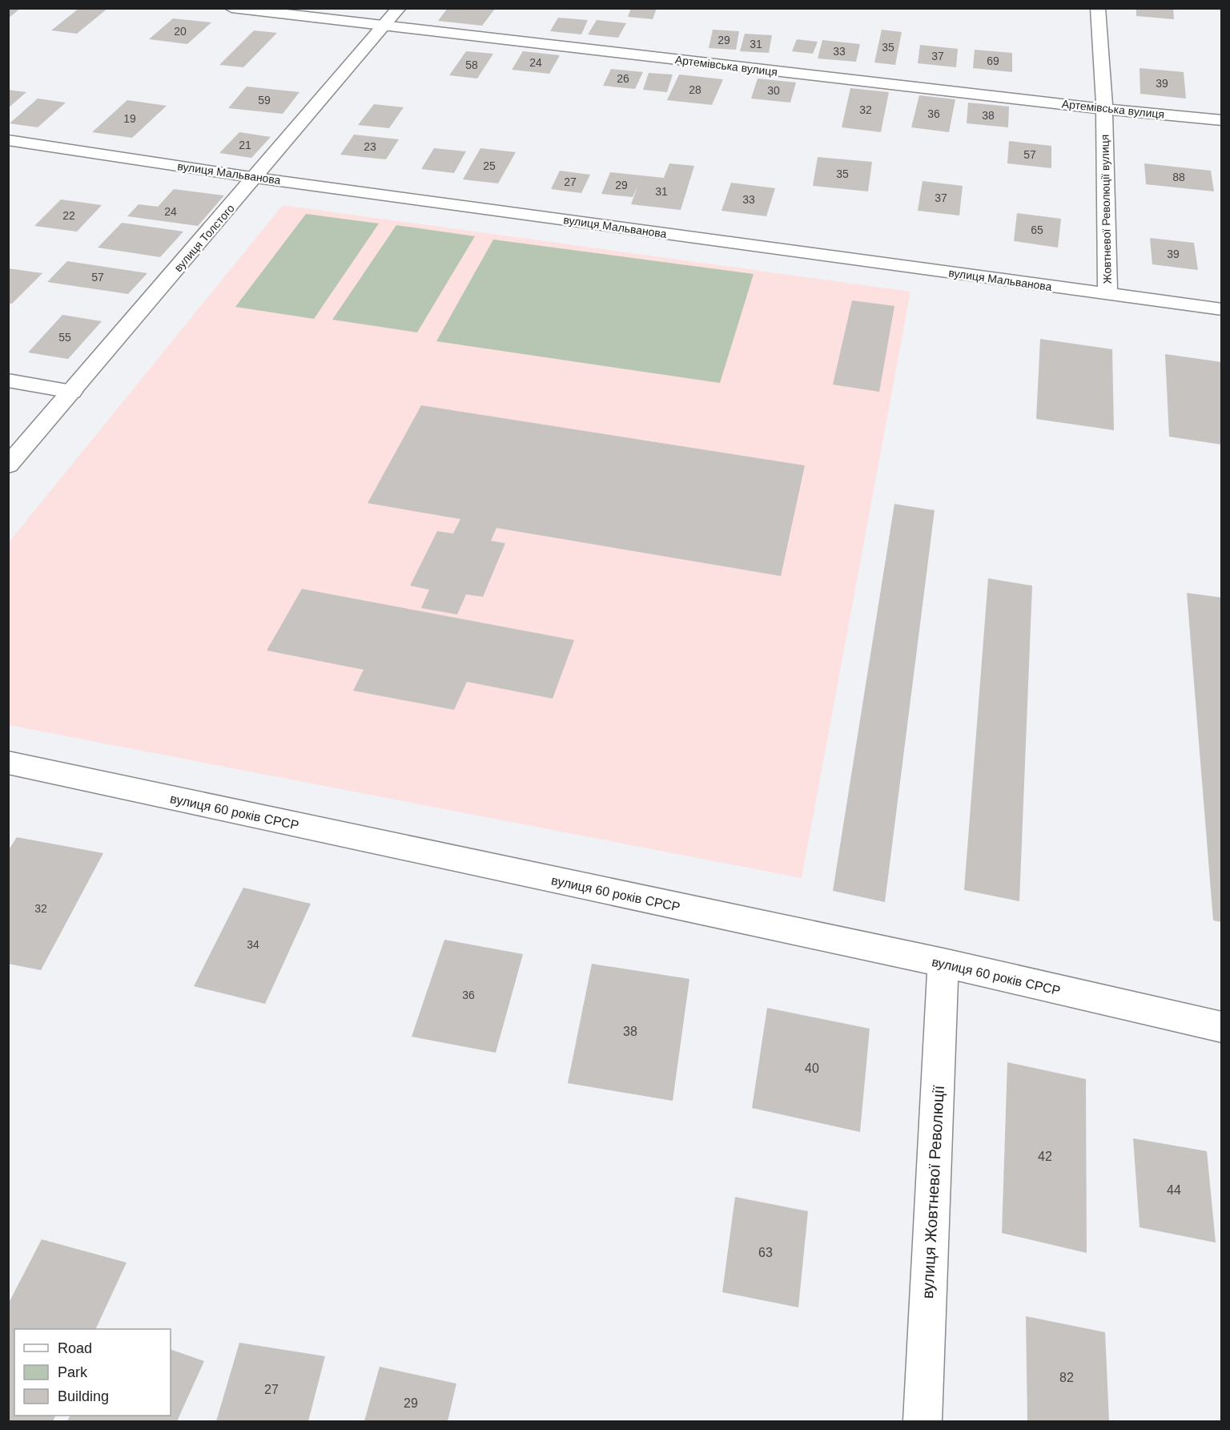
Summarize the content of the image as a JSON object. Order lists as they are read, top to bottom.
{
  "streets": {
    "street": [
      "Артемівська вулиця",
      "вулиця Мальванова",
      "Жовтневої Революції вулиця",
      "вулиця Толстого",
      "вулиця 60 років СРСР",
      "вулиця Жовтневої Революції"
    ]
  },
  "crossings": [
    ["Артемівська вулиця", "Жовтневої Революції вулиця"],
    ["Артемівська вулиця", "вулиця Толстого"],
    ["вулиця Мальванова", "Жовтневої Революції вулиця"],
    ["вулиця Мальванова", "вулиця Толстого"],
    ["вулиця 60 років СРСР", "вулиця Жовтневої Революції"]
  ],
  "house_numbers": [
    "20",
    "29",
    "31",
    "35",
    "33",
    "37",
    "69",
    "24",
    "58",
    "26",
    "39",
    "28",
    "30",
    "59",
    "32",
    "36",
    "38",
    "19",
    "21",
    "23",
    "57",
    "25",
    "35",
    "88",
    "27",
    "29",
    "31",
    "37",
    "33",
    "24",
    "22",
    "65",
    "39",
    "57",
    "55",
    "32",
    "34",
    "36",
    "38",
    "40",
    "42",
    "44",
    "63",
    "82",
    "27",
    "29"
  ],
  "legend": ["Road", "Park", "Building"]
}
